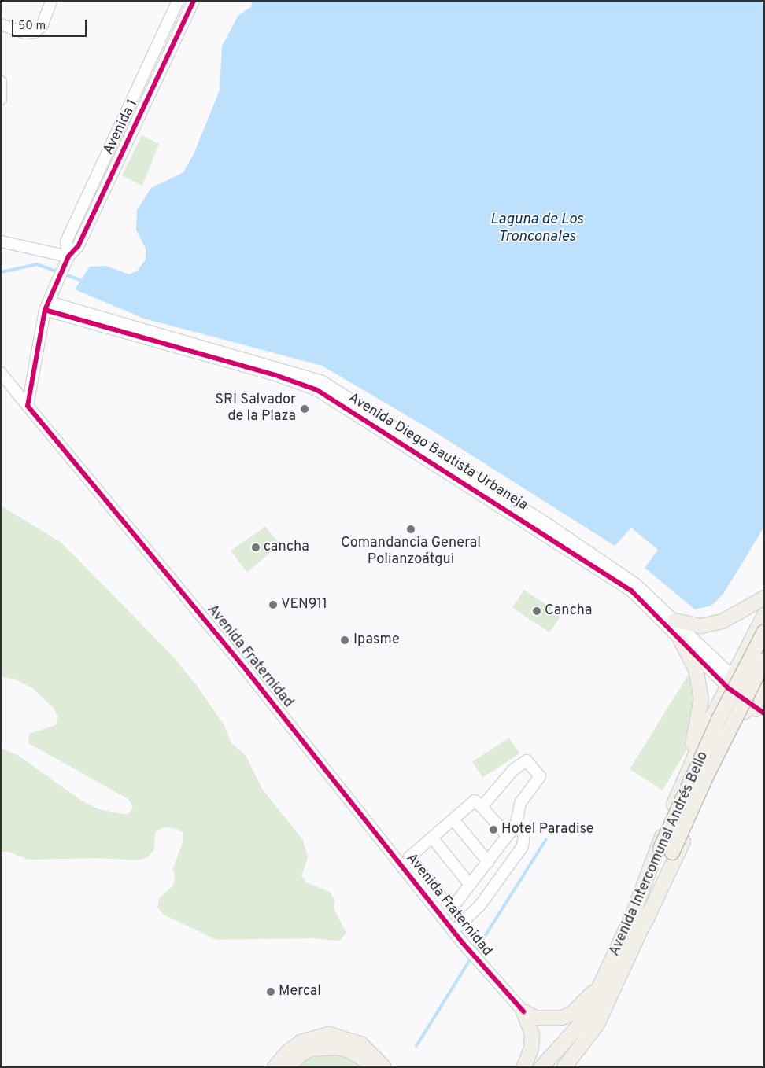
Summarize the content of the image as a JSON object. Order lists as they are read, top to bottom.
{
  "streets": {
    "main road": ["Avenida Intercomunal Andrés Bello"],
    "street": ["Avenida 1", "Avenida Diego Bautista Urbaneja", "Avenida Fraternidad"]
  },
  "water": ["Laguna de Los Tronconales"],
  "places": [
    "SRI Salvador de la Plaza",
    "Comandancia General Polianzoátgui",
    "cancha",
    "VEN911",
    "Cancha",
    "Ipasme",
    "Hotel Paradise",
    "Mercal"
  ],
  "scale_bar": "50 m"
}
